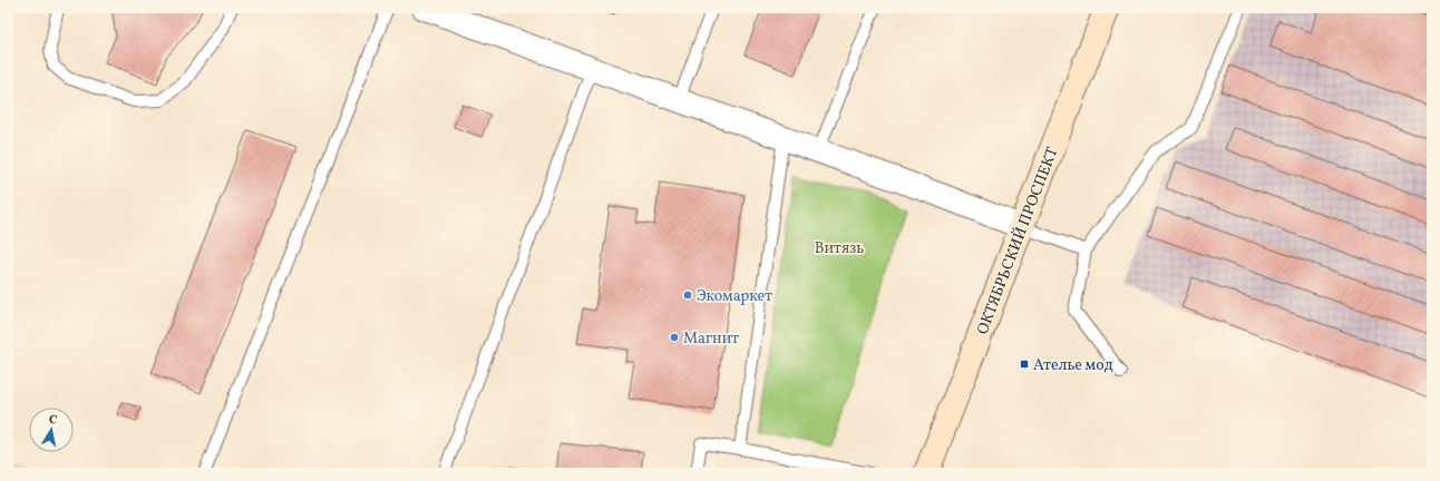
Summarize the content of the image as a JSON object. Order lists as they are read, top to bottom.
{
  "streets": {
    "main road": ["ОКТЯБРЬСКИЙ ПРОСПЕКТ"]
  },
  "parks": ["Витязь"],
  "places": {
    "other": ["Экомаркет", "Магнит"],
    "transit": ["Ателье мод"]
  },
  "north": "top"
}
